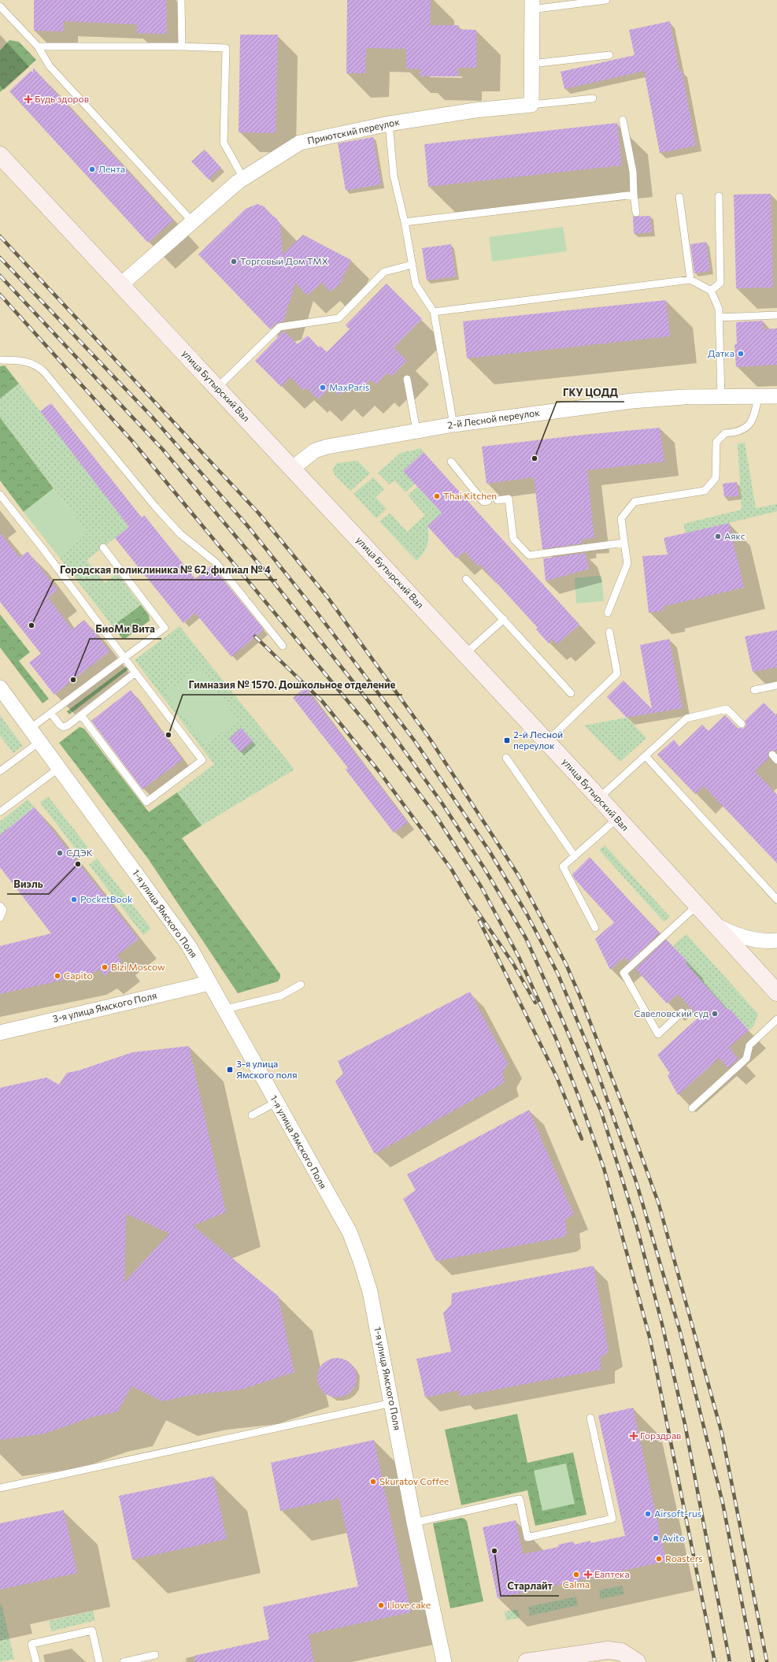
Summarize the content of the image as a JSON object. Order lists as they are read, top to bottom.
{
  "streets": {
    "street": [
      "Приютский переулок",
      "улица Бутырский Вал",
      "2-й Лесной переулок",
      "1-я улица Ямского Поля",
      "3-я улица Ямского Поля"
    ]
  },
  "crossings": [
    ["Приютский переулок", "улица Бутырский Вал"],
    ["улица Бутырский Вал", "2-й Лесной переулок"],
    ["1-я улица Ямского Поля", "3-я улица Ямского Поля"]
  ],
  "places": {
    "health": ["Будь здоров", "Горздрав", "Еаптека"],
    "other": [
      "Лента",
      "Торговый Дом ТМХ",
      "Датка",
      "MaxParis",
      "ГКУ ЦОДД",
      "Thai Kitchen",
      "Аякс",
      "Городская поликлиника № 62, филиал № 4",
      "БиоМи Вита",
      "Гимназия № 1570. Дошкольное отделение",
      "СДЭК",
      "Виэль",
      "PocketBook",
      "Bizi Moscow",
      "Capito",
      "Савеловский cуд",
      "Skuratov Coffee",
      "Airsoft-rus",
      "Avito",
      "Старлайт",
      "Roasters",
      "Calma",
      "I love cake"
    ],
    "transit": ["2-й Лесной переулок", "3-я улица Ямского поля"]
  }
}
